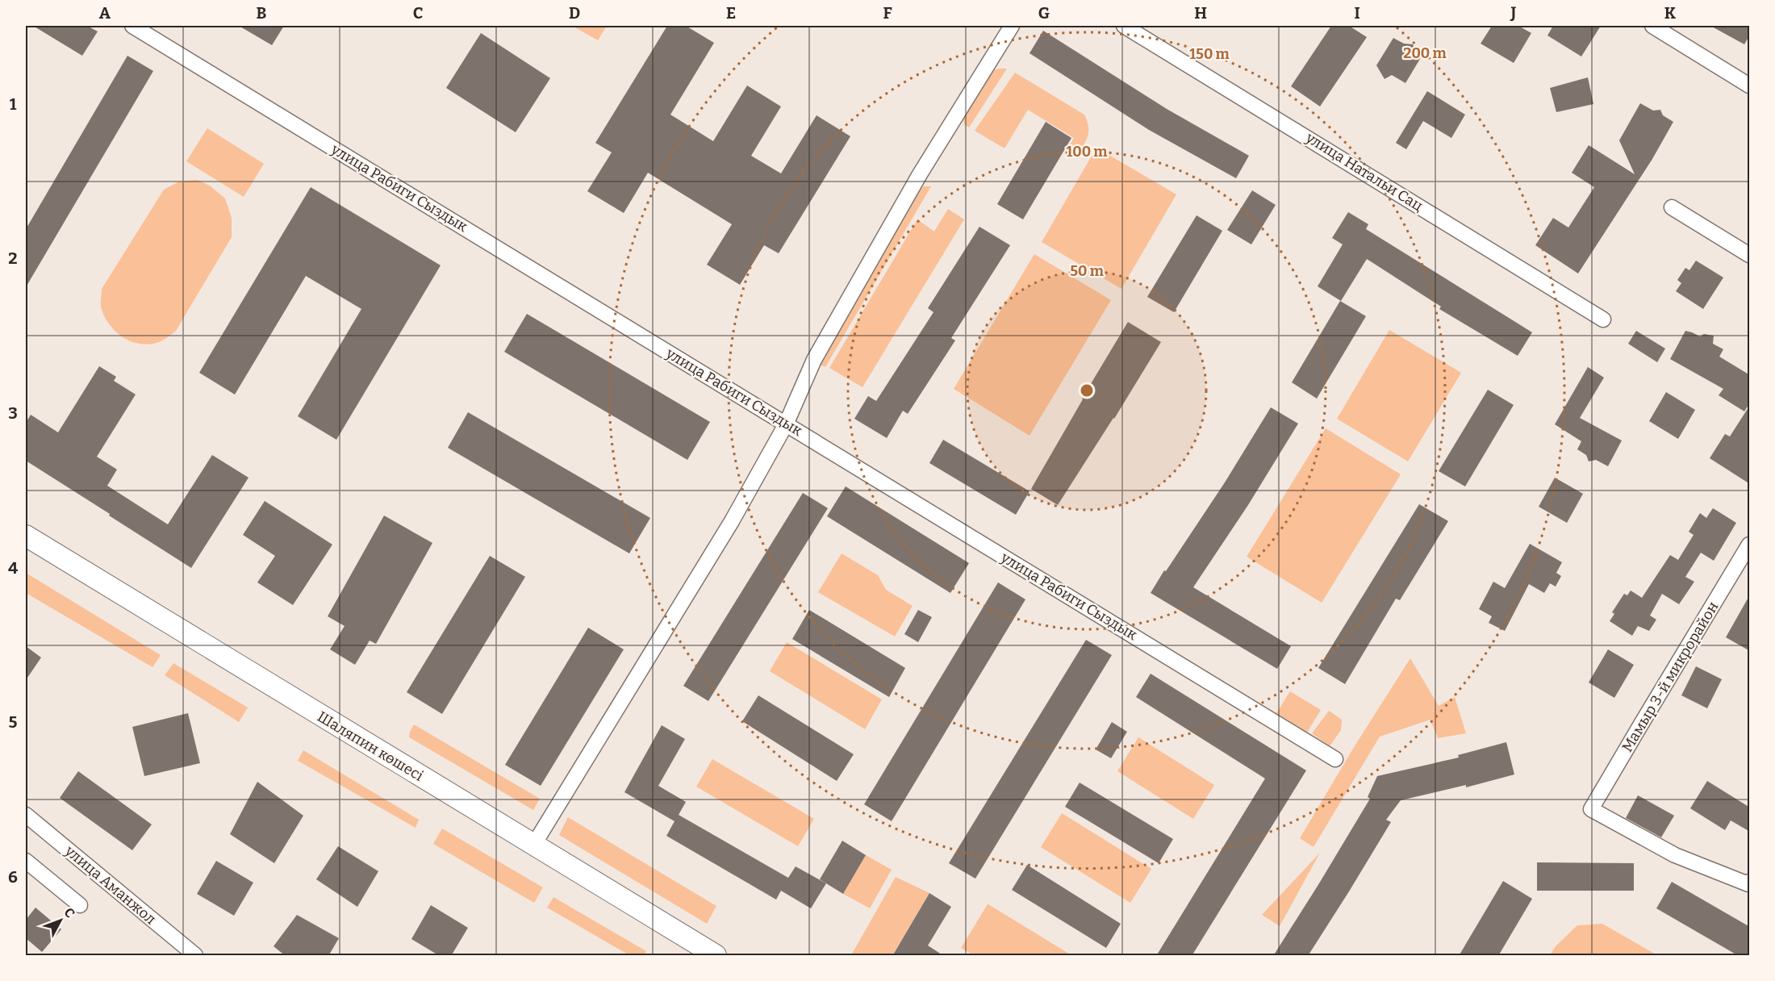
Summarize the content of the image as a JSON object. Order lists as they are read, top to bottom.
{
  "streets": {
    "main road": ["Шаляпин көшесі"],
    "street": [
      "улица Натальи Сац",
      "улица Рабиги Сыздык",
      "Мамыр 3-й микрорайон",
      "улица Аманжол"
    ]
  },
  "north": "top right",
  "grid": {
    "columns": [
      "A",
      "B",
      "C",
      "D",
      "E",
      "F",
      "G",
      "H",
      "I",
      "J",
      "K"
    ],
    "rows": [
      "1",
      "2",
      "3",
      "4",
      "5",
      "6"
    ]
  },
  "rings": [
    "200 m",
    "150 m",
    "100 m",
    "50 m"
  ]
}
